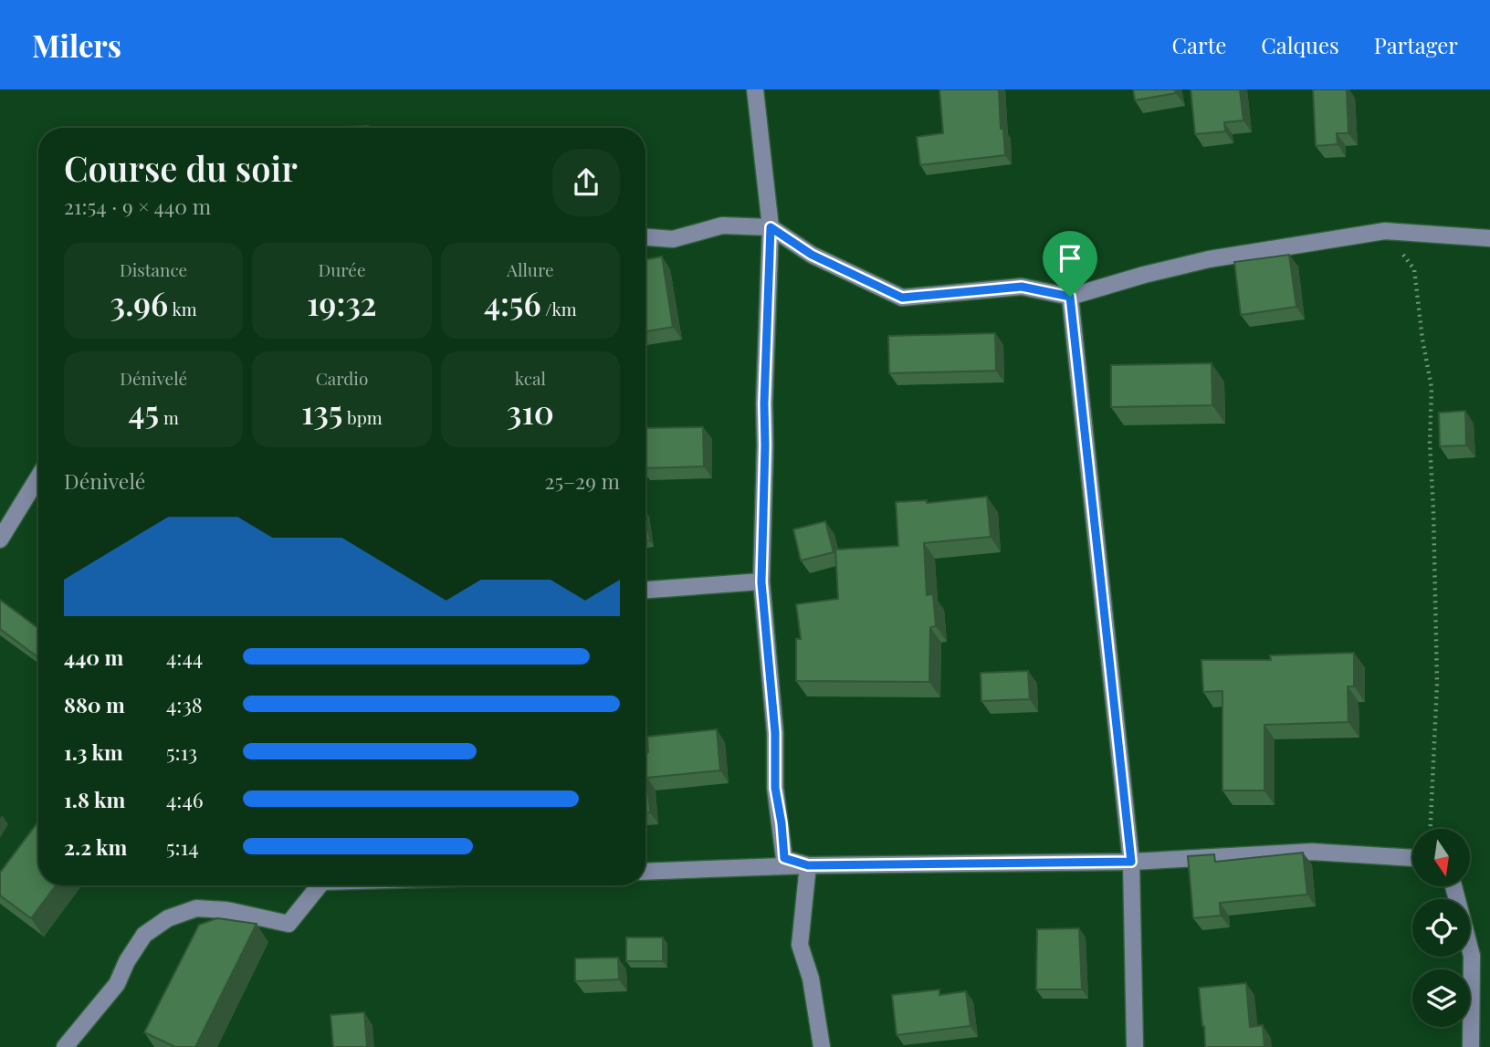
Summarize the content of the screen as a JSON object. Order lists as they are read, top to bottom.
{
  "north": "bottom",
  "page": {
    "header": "Milers",
    "nav": ["Carte", "Calques", "Partager"],
    "heading": ["Course du soir", "21:54 · 9 × 440 m"],
    "stats": [
      ["Distance", "3.96 km"],
      ["Durée", "19:32"],
      ["Allure", "4:56 /km"],
      ["Dénivelé", "45 m"],
      ["Cardio", "135 bpm"],
      ["kcal", "310"]
    ],
    "chart": ["Dénivelé", "25–29 m"],
    "list": [
      {
        "name": "440 m",
        "note": "4:44"
      },
      {
        "name": "880 m",
        "note": "4:38"
      },
      {
        "name": "1.3 km",
        "note": "5:13"
      },
      {
        "name": "1.8 km",
        "note": "4:46"
      },
      {
        "name": "2.2 km",
        "note": "5:14"
      }
    ]
  }
}
